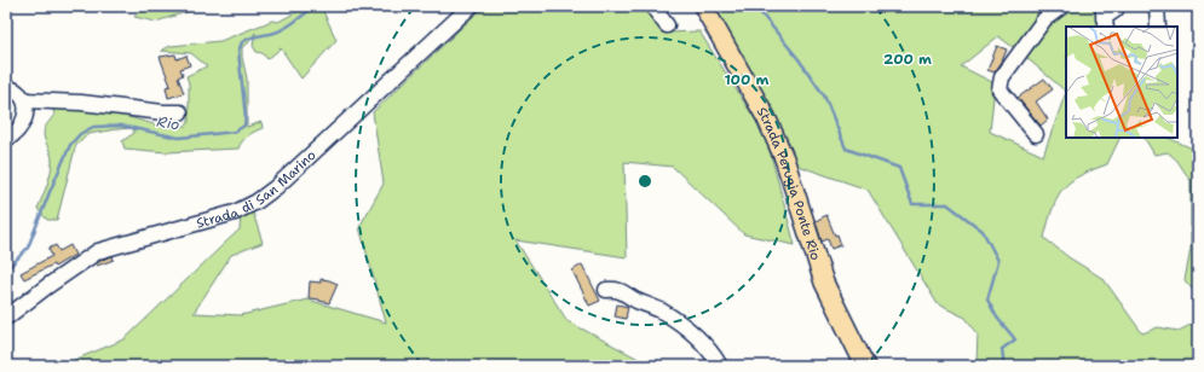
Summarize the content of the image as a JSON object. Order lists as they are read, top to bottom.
{
  "streets": {
    "main road": ["Strada Perugia Ponte Rio"],
    "street": ["Strada di San Marino"]
  },
  "water": ["Rio"],
  "rings": ["200 m", "100 m"]
}
